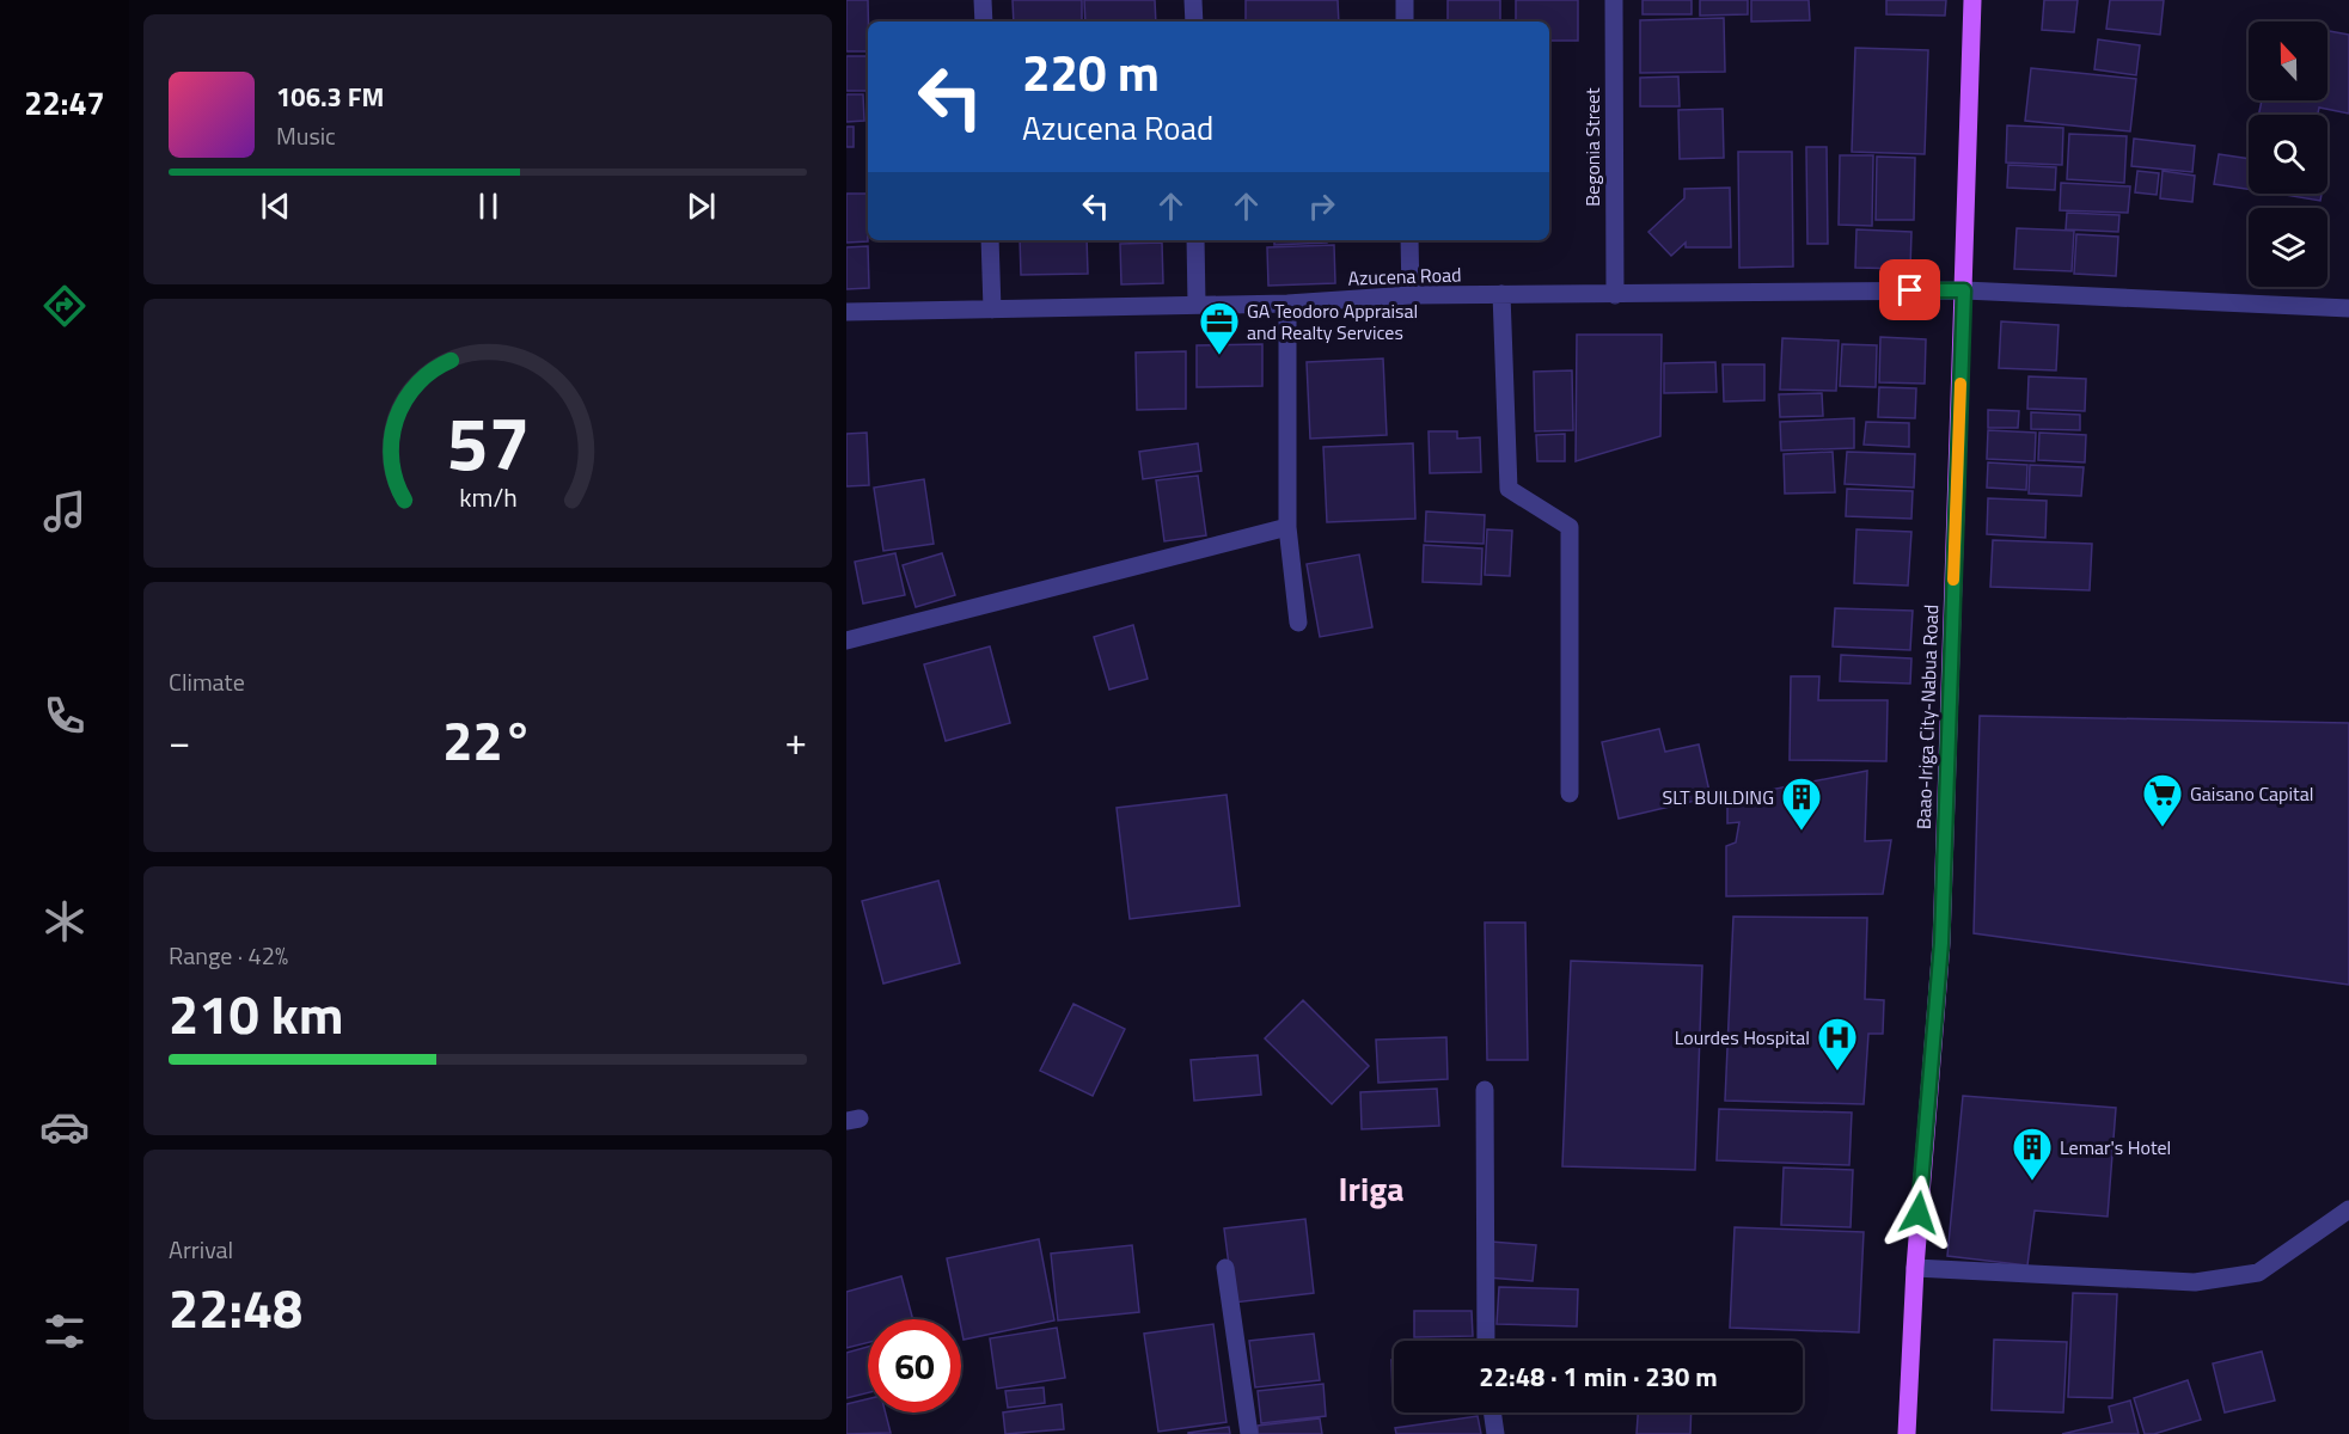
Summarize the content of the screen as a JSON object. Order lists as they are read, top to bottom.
{
  "streets": {
    "main road": ["Baao-Iriga City-Nabua Road"],
    "street": ["Begonia Street", "Azucena Road"]
  },
  "crossings": [
    ["Begonia Street", "Azucena Road"],
    ["Azucena Road", "Baao-Iriga City-Nabua Road"]
  ],
  "districts": ["Iriga"],
  "places": {
    "office": ["GA Teodoro Appraisal and Realty Services"],
    "supermarket": ["Gaisano Capital"],
    "building": ["SLT BUILDING", "Lemar's Hotel"],
    "hospital": ["Lourdes Hospital"]
  },
  "north": "top",
  "page": {
    "tabs": "22:47",
    "turn": ["220 m", "Azucena Road"],
    "song": ["106.3 FM", "Music"],
    "tile": [
      "Climate",
      ["Range · 42%", "210 km"],
      ["Arrival", "22:48"]
    ],
    "heat": ["−", "22°", "+"],
    "limit": "60",
    "trip": "22:48 · 1 min · 230 m",
    "gauge": ["57", "km/h"]
  }
}
